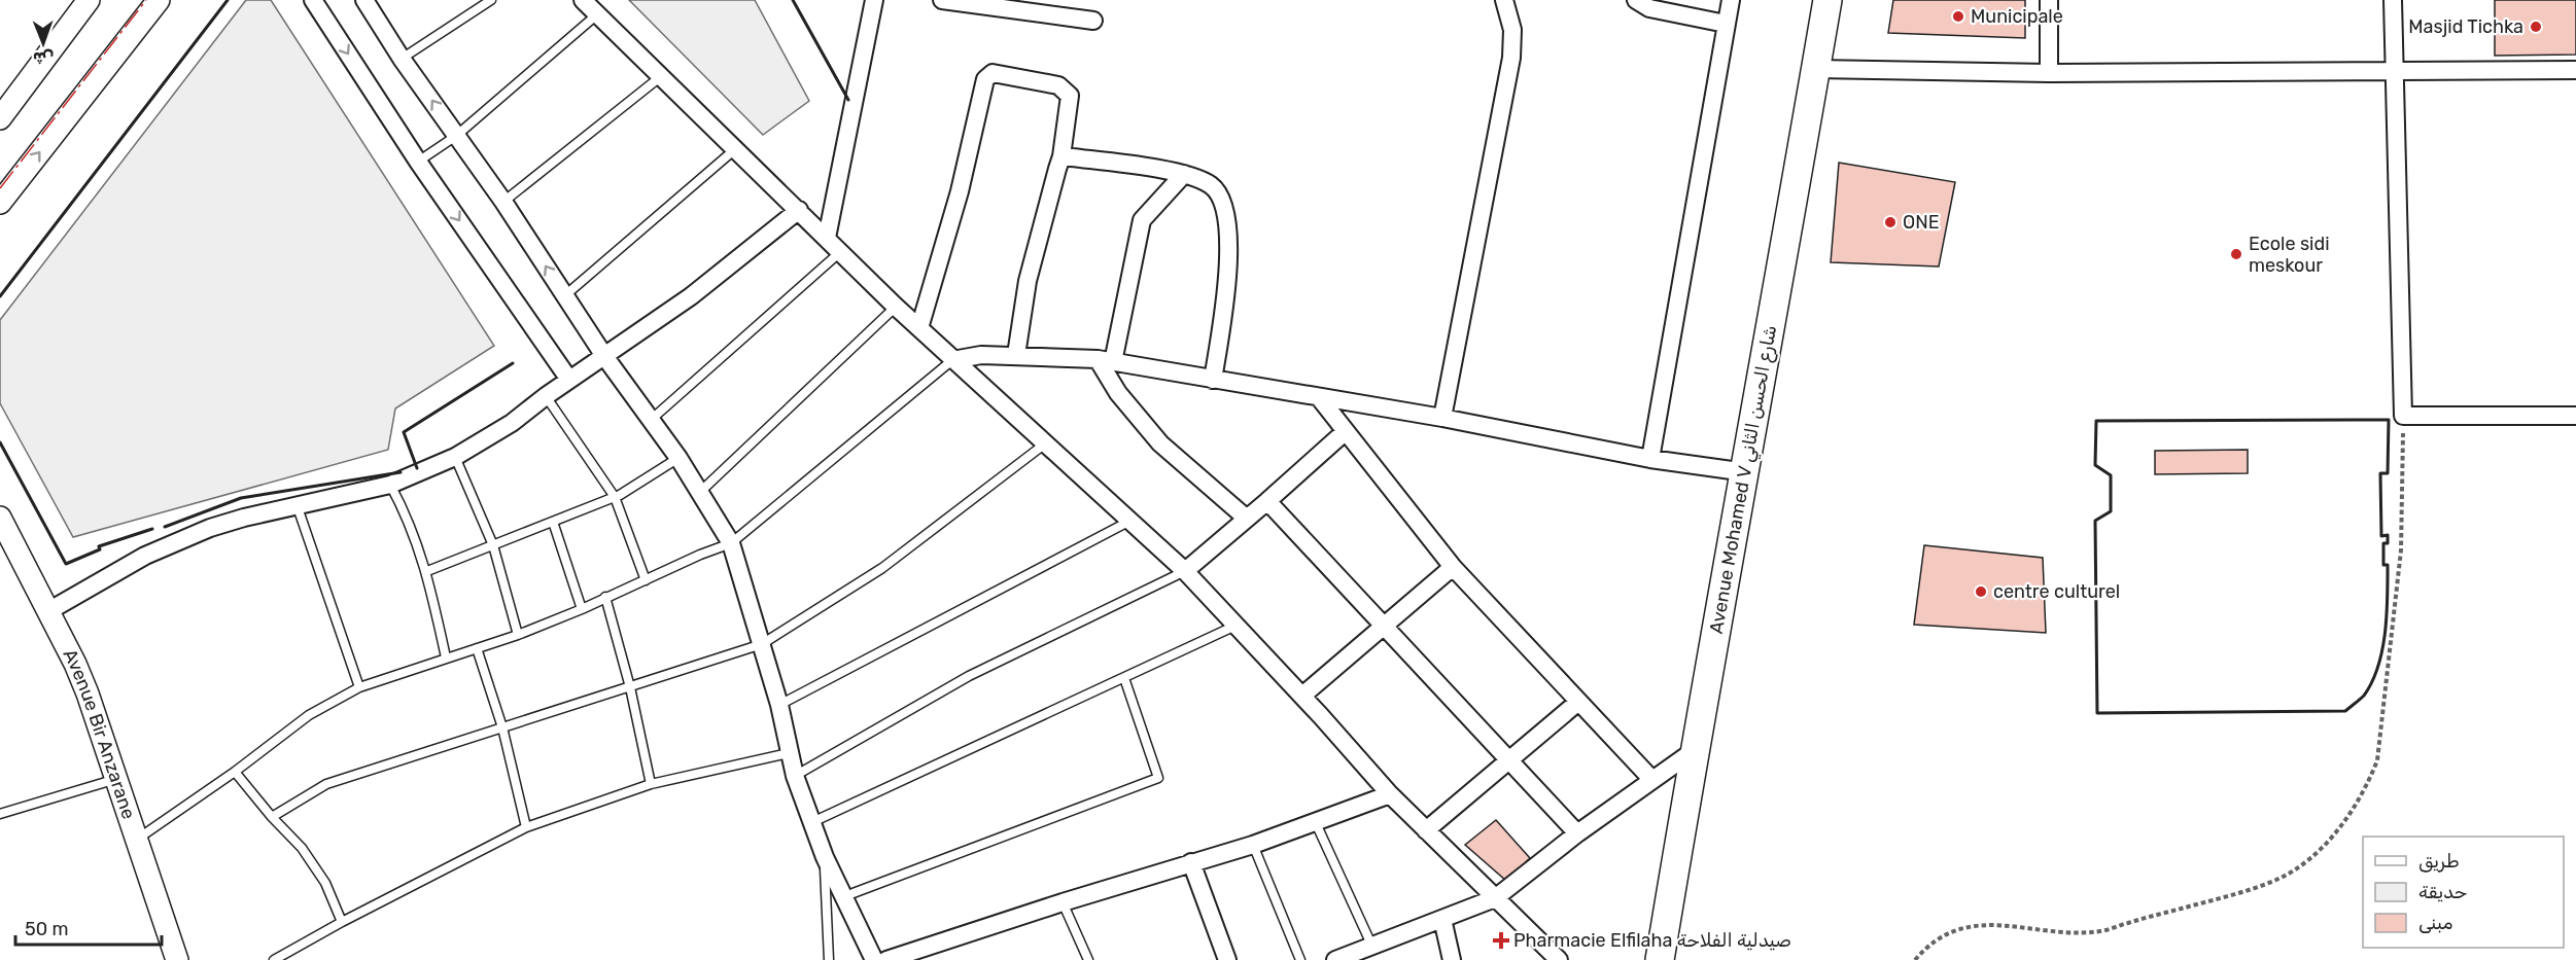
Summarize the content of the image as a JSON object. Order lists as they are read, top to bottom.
{
  "streets": {
    "main road": ["Avenue Mohamed V شارع الحسن الثاني"],
    "street": ["Avenue Bir Anzarane"]
  },
  "places": {
    "other": [
      "Municipale",
      "Masjid Tichka",
      "ONE",
      "Ecole sidi meskour",
      "centre culturel"
    ],
    "health": ["Pharmacie Elfilaha صيدلية الفلاحة"]
  },
  "legend": ["طريق", "حديقة", "مبنى"],
  "scale_bar": "50 m",
  "north": "bottom"
}
